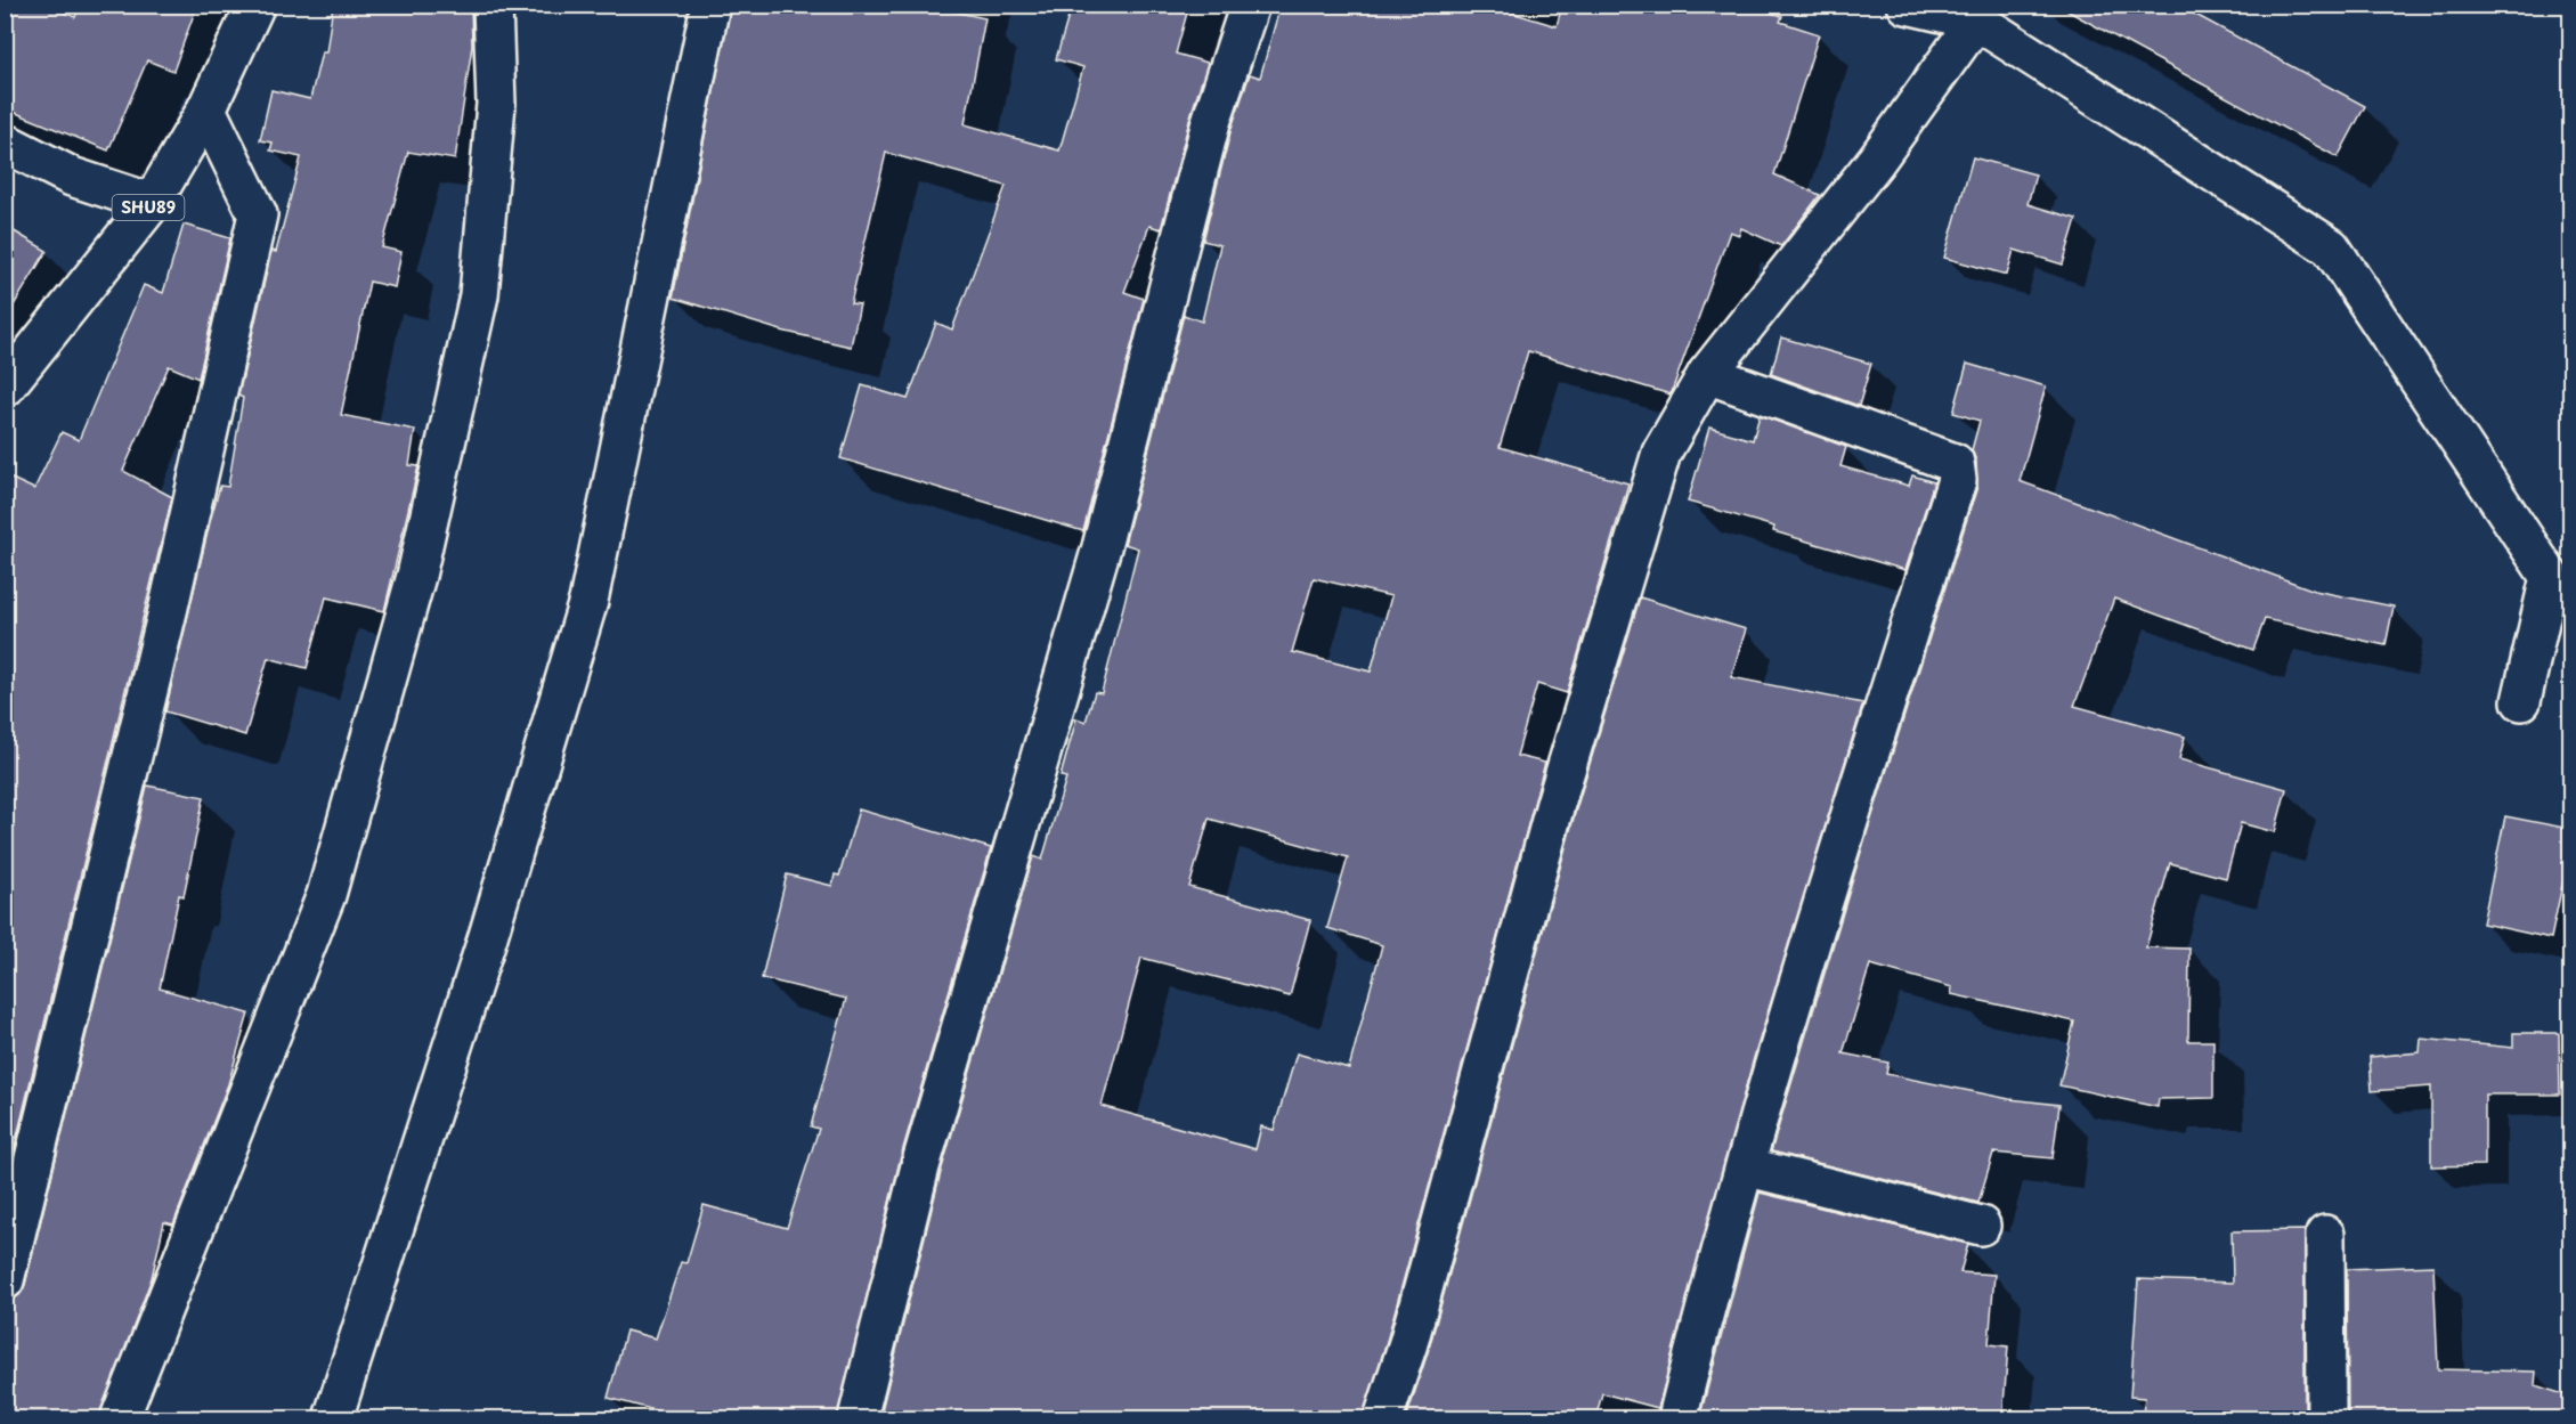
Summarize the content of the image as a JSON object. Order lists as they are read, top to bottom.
{
  "streets": {
    "street": ["SHU89"]
  }
}
